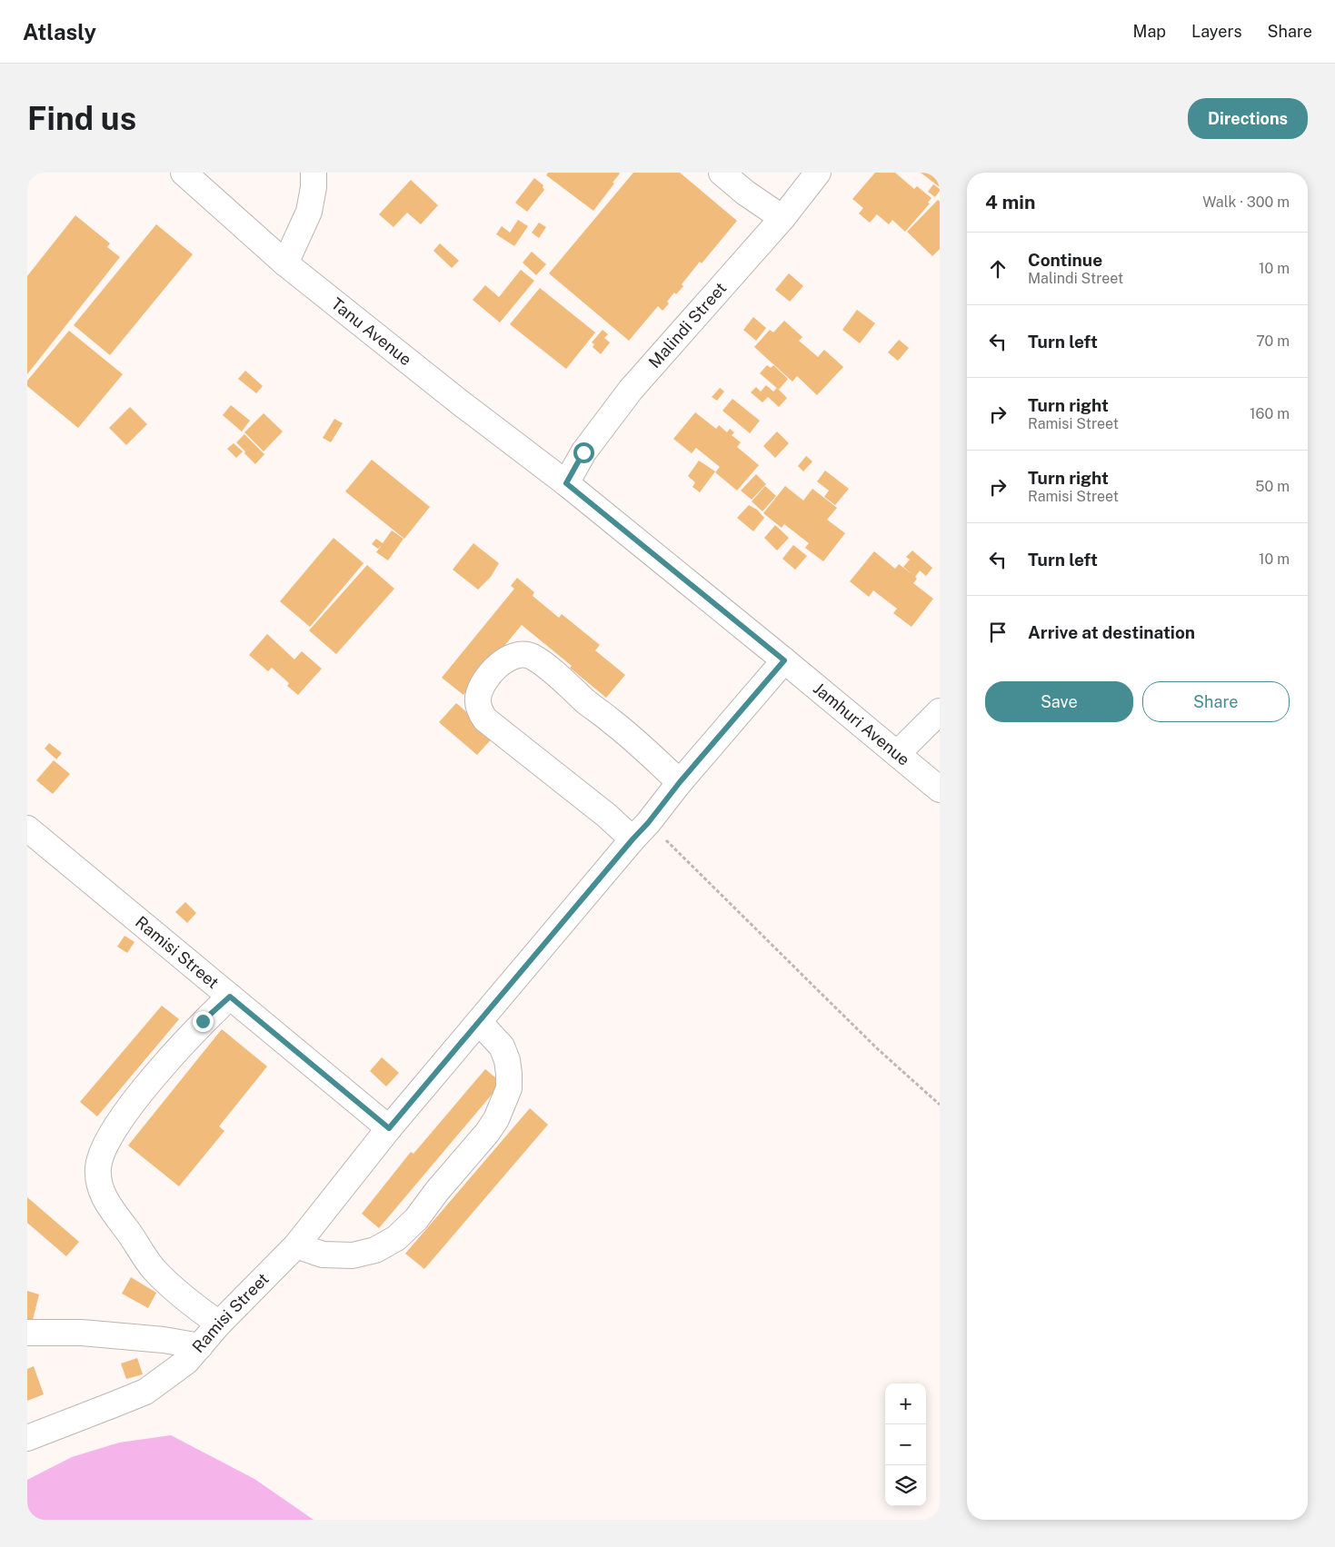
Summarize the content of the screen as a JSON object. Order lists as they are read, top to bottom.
{
  "streets": {
    "street": [
      "Malindi Street",
      "Tanu Avenue",
      "Jamhuri Avenue",
      "Ramisi Street"
    ]
  },
  "crossings": [
    ["Malindi Street", "Tanu Avenue"],
    ["Tanu Avenue", "Jamhuri Avenue"],
    ["Tanu Avenue", "Ramisi Street"],
    ["Jamhuri Avenue", "Ramisi Street"]
  ],
  "page": {
    "header": "Atlasly",
    "nav": ["Map", "Layers", "Share"],
    "buttons": [
      "Directions",
      ["Save", "Share"]
    ],
    "title": "Find us",
    "heading": ["4 min", "Walk · 300 m"],
    "list": [
      ["Continue", "Malindi Street", "10 m"],
      ["Turn left", "70 m"],
      ["Turn right", "Ramisi Street", "160 m"],
      ["Turn right", "Ramisi Street", "50 m"],
      ["Turn left", "10 m"],
      "Arrive at destination"
    ],
    "map_buttons": ["+", "−"]
  }
}
